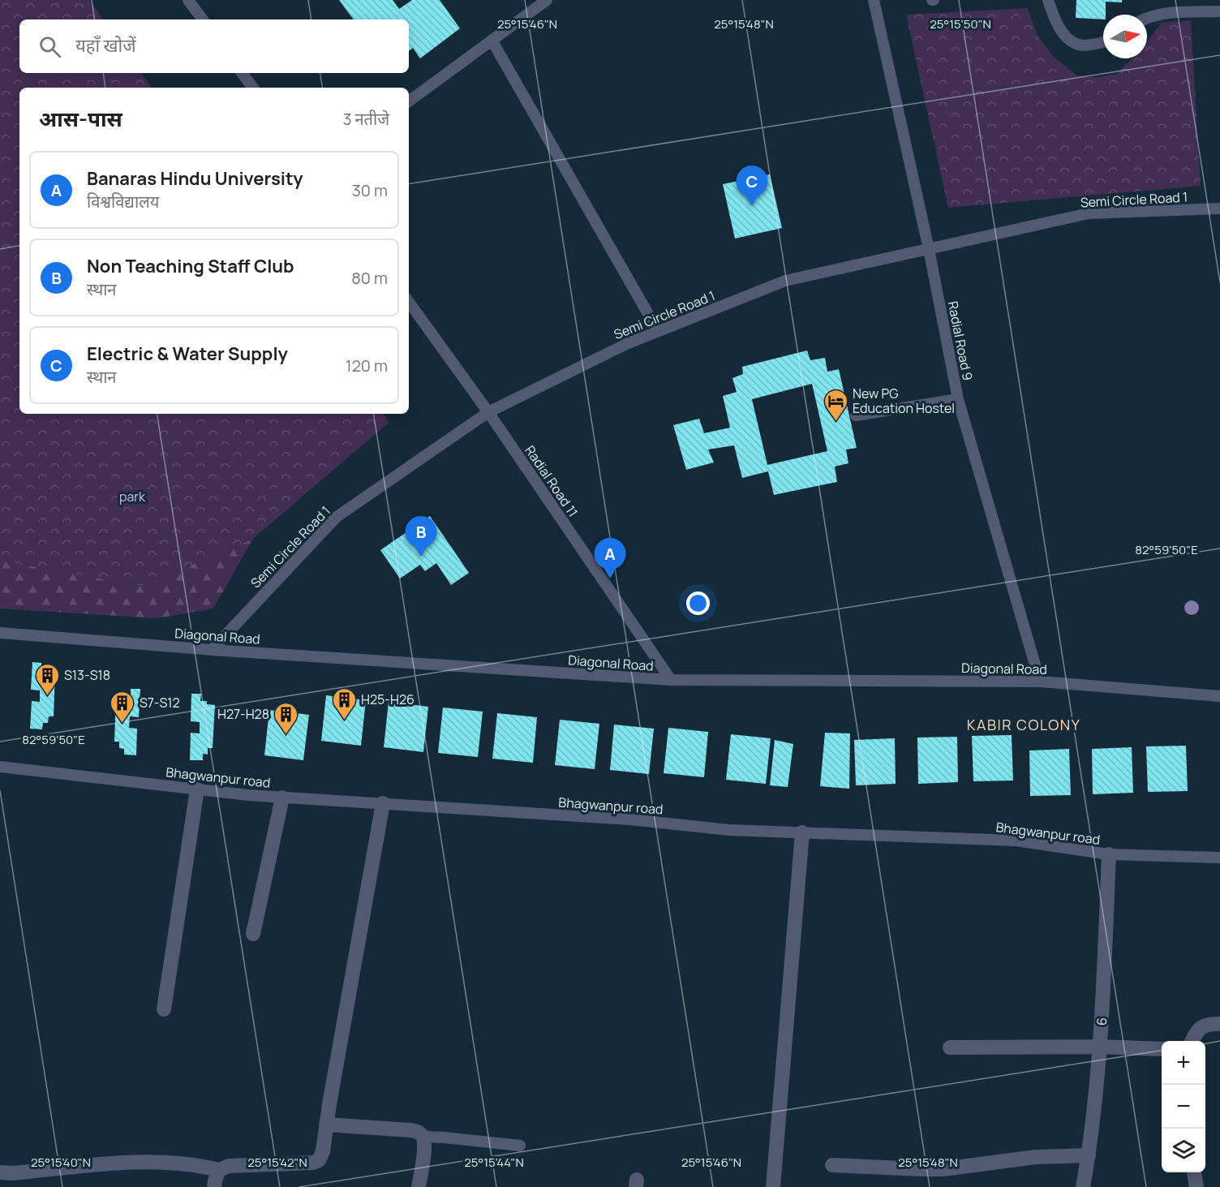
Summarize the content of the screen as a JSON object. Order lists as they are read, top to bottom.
{
  "streets": {
    "street": ["6"],
    "lane": [
      "Semi Circle Road 1",
      "Radial Road 9",
      "Radial Road 11",
      "Diagonal Road",
      "Bhagwanpur road"
    ]
  },
  "crossings": [
    ["Semi Circle Road 1", "Radial Road 9"],
    ["Semi Circle Road 1", "Radial Road 11"],
    ["Semi Circle Road 1", "Diagonal Road"],
    ["Radial Road 9", "Diagonal Road"],
    ["Radial Road 11", "Diagonal Road"],
    ["Bhagwanpur road", "6"]
  ],
  "districts": ["KABIR COLONY"],
  "parks": ["park"],
  "places": {
    "hotel": ["New PG Education Hostel"],
    "building": [
      "S13-S18",
      "H25-H26",
      "S7-S12",
      "H27-H28"
    ]
  },
  "north": "right",
  "page": {
    "search": "यहाँ खोजें",
    "heading": ["आस-पास", "3 नतीजे"],
    "list": [
      {
        "mark": "A",
        "name": "Banaras Hindu University",
        "note": "विश्वविद्यालय",
        "value": "30 m"
      },
      {
        "mark": "B",
        "name": "Non Teaching Staff Club",
        "note": "स्थान",
        "value": "80 m"
      },
      {
        "mark": "C",
        "name": "Electric & Water Supply",
        "note": "स्थान",
        "value": "120 m"
      }
    ],
    "pins": ["C", "B", "A"],
    "map_buttons": ["+", "−"]
  },
  "coordinates": [
    "25°15'46\"N",
    "25°15'48\"N",
    "25°15'50\"N",
    "82°59'50\"E",
    "25°15'40\"N",
    "25°15'42\"N",
    "25°15'44\"N"
  ]
}
